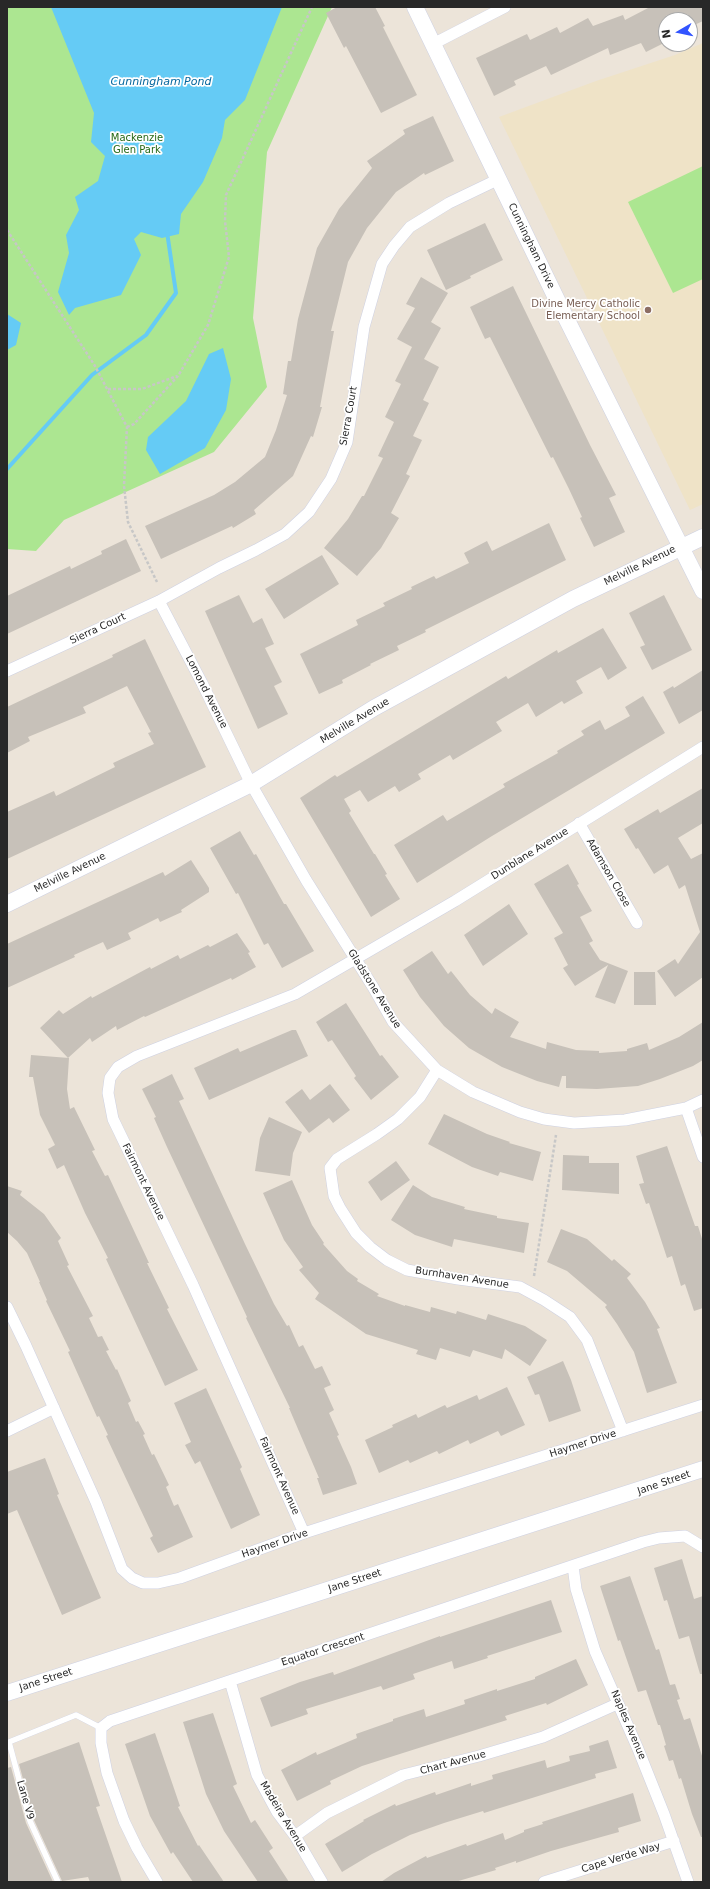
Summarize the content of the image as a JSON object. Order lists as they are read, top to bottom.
{
  "streets": {
    "street": [
      "Cunningham Drive",
      "Sierra Court",
      "Melville Avenue",
      "Lomond Avenue",
      "Dunblane Avenue",
      "Adamson Close",
      "Gladstone Avenue",
      "Fairmont Avenue",
      "Burnhaven Avenue",
      "Haymer Drive",
      "Jane Street",
      "Equator Crescent",
      "Naples Avenue",
      "Chart Avenue",
      "Madeira Avenue",
      "Cape Verde Way"
    ],
    "lane": ["Lane V9"]
  },
  "crossings": [
    ["Cunningham Drive", "Sierra Court"],
    ["Cunningham Drive", "Melville Avenue"],
    ["Sierra Court", "Lomond Avenue"],
    ["Melville Avenue", "Lomond Avenue"],
    ["Melville Avenue", "Gladstone Avenue"],
    ["Lomond Avenue", "Gladstone Avenue"],
    ["Dunblane Avenue", "Adamson Close"],
    ["Dunblane Avenue", "Gladstone Avenue"],
    ["Dunblane Avenue", "Fairmont Avenue"],
    ["Gladstone Avenue", "Fairmont Avenue"],
    ["Gladstone Avenue", "Burnhaven Avenue"],
    ["Fairmont Avenue", "Haymer Drive"],
    ["Burnhaven Avenue", "Haymer Drive"],
    ["Equator Crescent", "Naples Avenue"],
    ["Equator Crescent", "Lane V9"],
    ["Equator Crescent", "Madeira Avenue"],
    ["Naples Avenue", "Chart Avenue"],
    ["Naples Avenue", "Cape Verde Way"],
    ["Chart Avenue", "Madeira Avenue"]
  ],
  "water": ["Cunningham Pond"],
  "parks": ["Mackenzie Glen Park"],
  "places": ["Divine Mercy Catholic Elementary School"],
  "north": "left"
}
